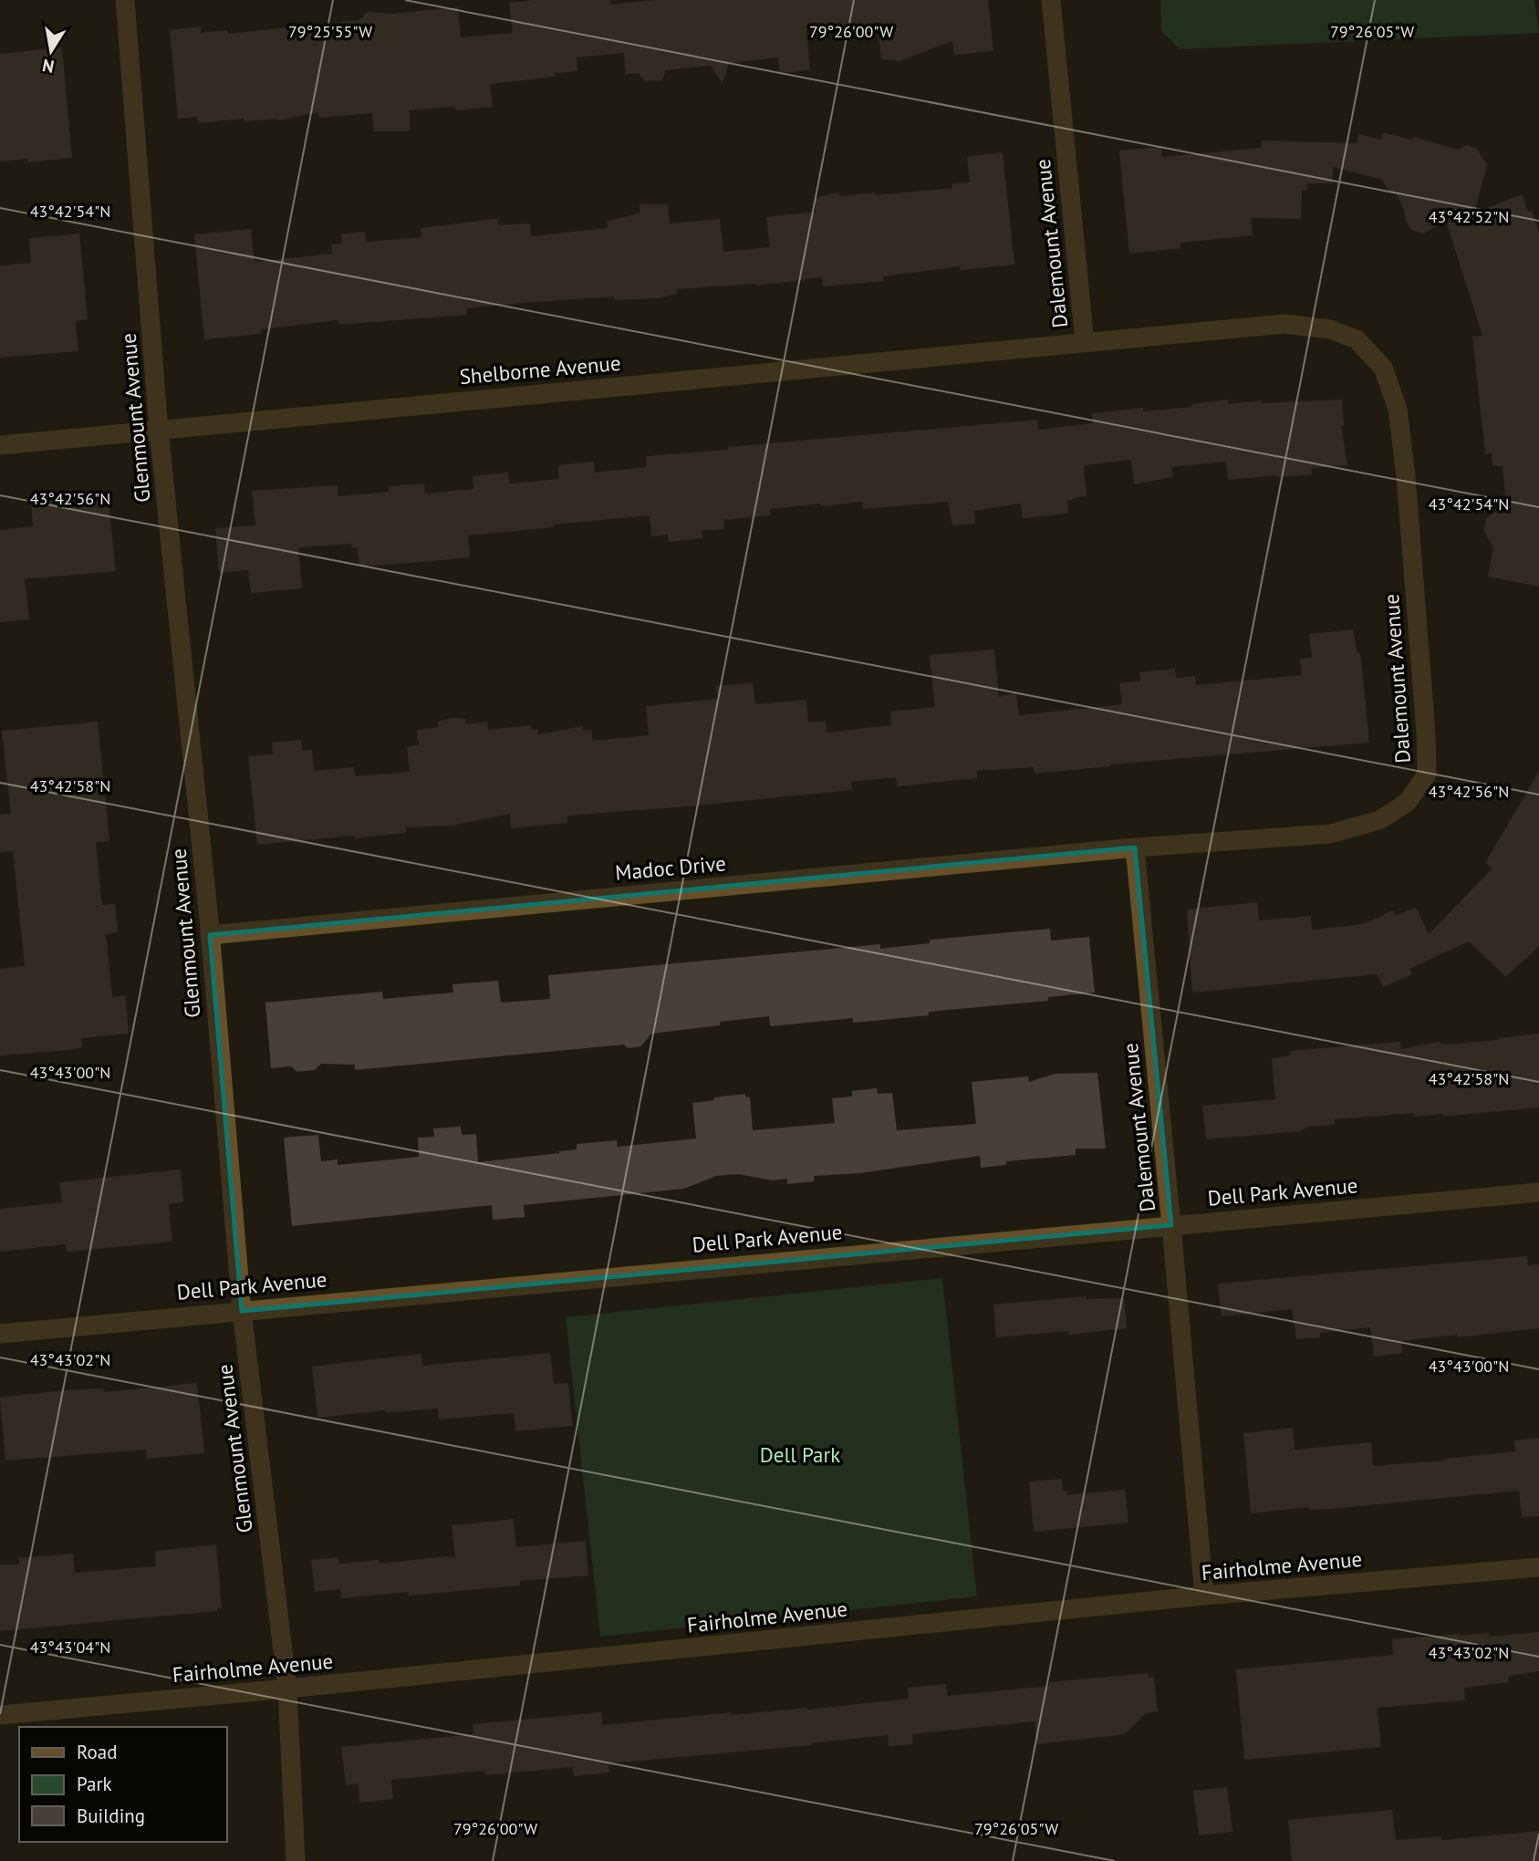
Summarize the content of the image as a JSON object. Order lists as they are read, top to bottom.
{
  "streets": {
    "street": [
      "Dalemount Avenue",
      "Shelborne Avenue",
      "Glenmount Avenue",
      "Madoc Drive",
      "Dell Park Avenue",
      "Fairholme Avenue"
    ]
  },
  "crossings": [
    ["Dalemount Avenue", "Shelborne Avenue"],
    ["Dalemount Avenue", "Madoc Drive"],
    ["Dalemount Avenue", "Dell Park Avenue"],
    ["Dalemount Avenue", "Fairholme Avenue"],
    ["Shelborne Avenue", "Glenmount Avenue"],
    ["Glenmount Avenue", "Madoc Drive"],
    ["Glenmount Avenue", "Dell Park Avenue"],
    ["Glenmount Avenue", "Fairholme Avenue"]
  ],
  "parks": ["Dell Park"],
  "legend": ["Road", "Park", "Building"],
  "north": "bottom",
  "coordinates": [
    "79°25'55\"W",
    "79°26'00\"W",
    "79°26'05\"W",
    "43°42'54\"N",
    "43°42'52\"N",
    "43°42'56\"N",
    "43°42'58\"N",
    "43°43'00\"N",
    "43°43'02\"N",
    "43°43'04\"N"
  ]
}
